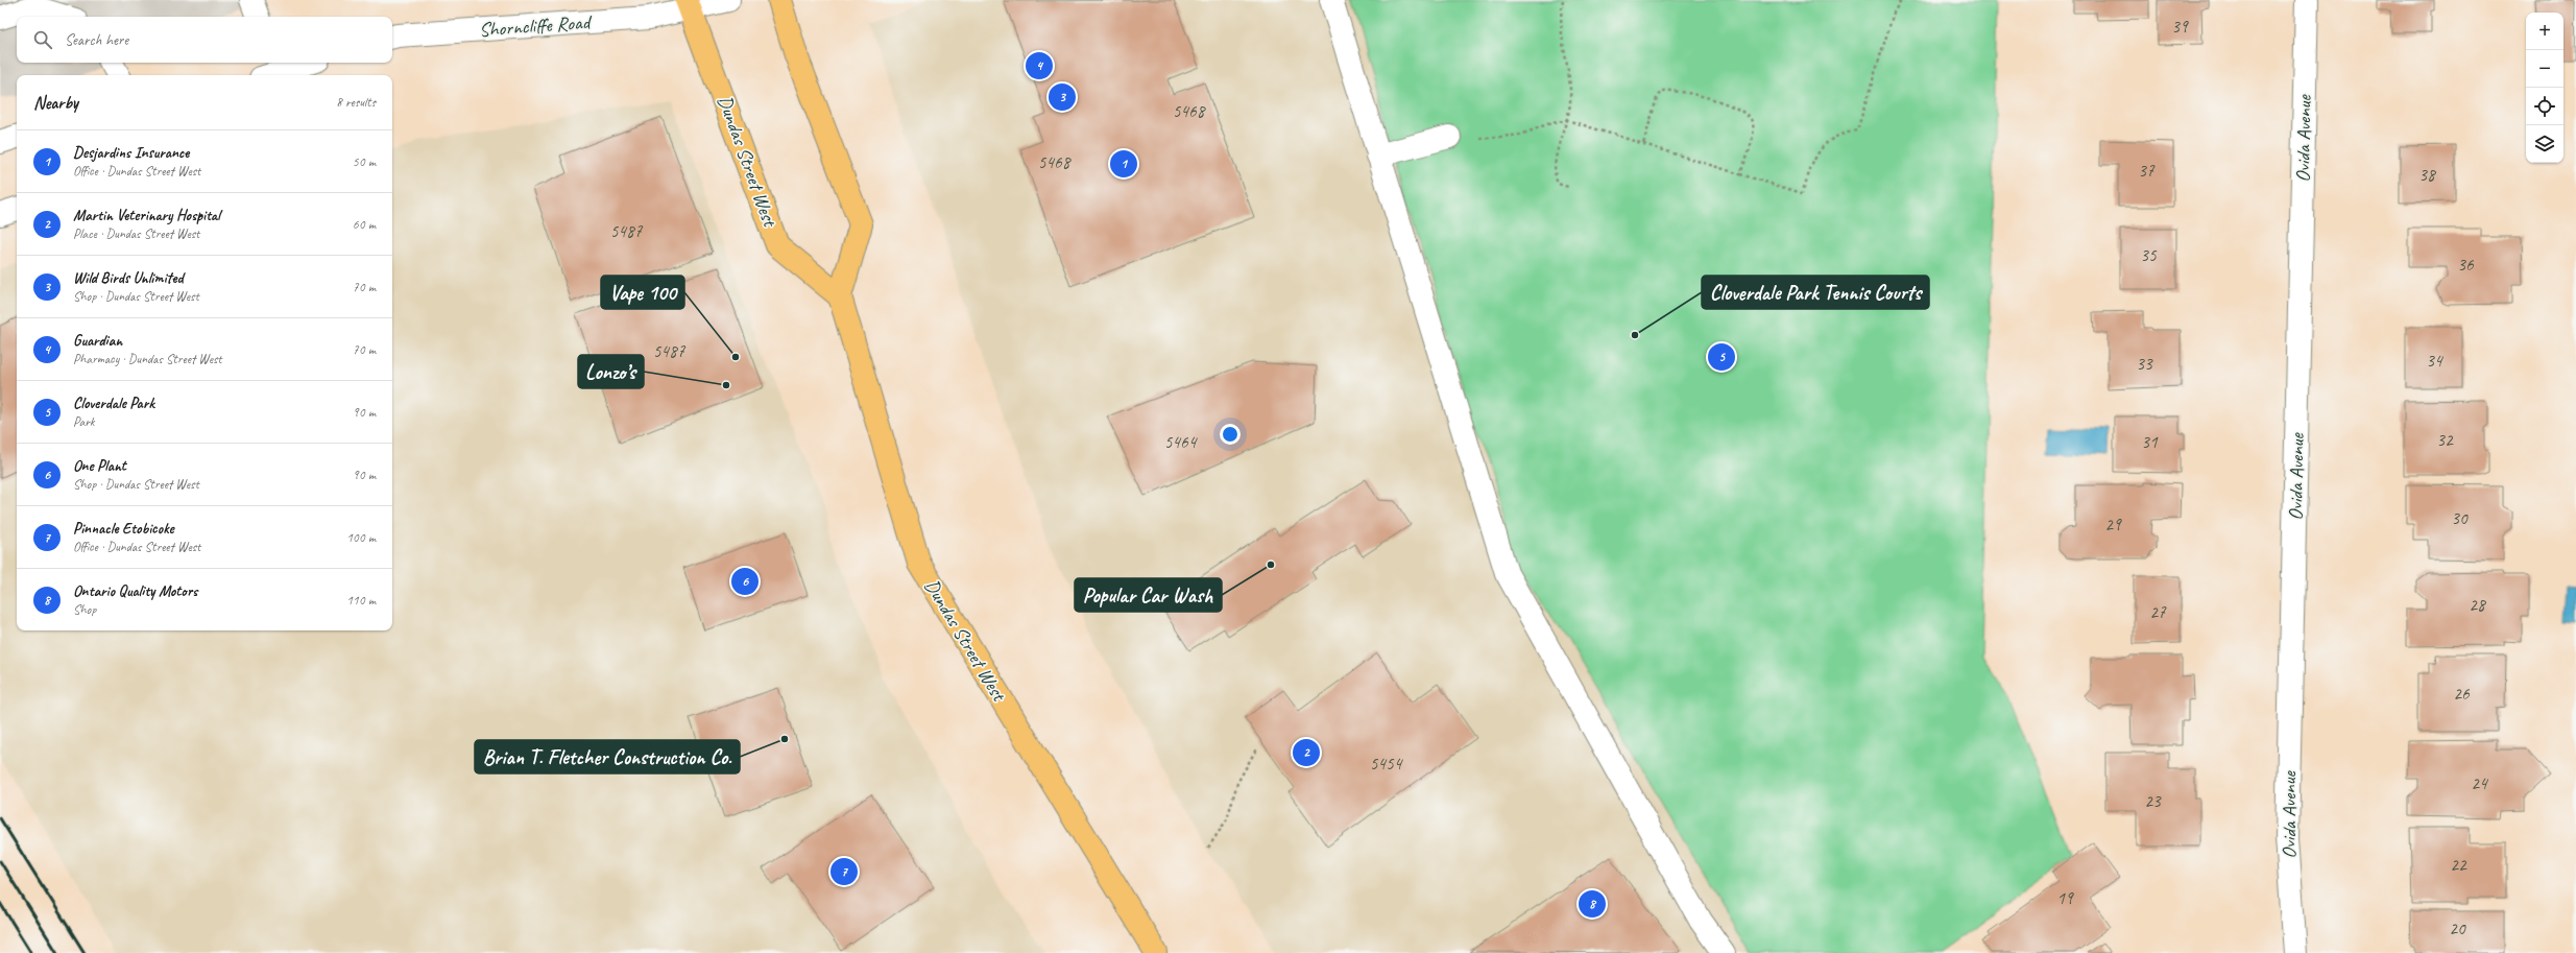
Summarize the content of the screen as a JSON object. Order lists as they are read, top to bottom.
{
  "streets": {
    "main road": ["Dundas Street West"],
    "street": ["Shorncliffe Road", "Ovida Avenue"]
  },
  "crossings": [
    ["Shorncliffe Road", "Dundas Street West"]
  ],
  "places": [
    "Cloverdale Park Tennis Courts",
    "Vape 100",
    "Lonzo’s",
    "Popular Car Wash",
    "Brian T. Fletcher Construction Co."
  ],
  "house_numbers": [
    "39",
    "5468",
    "5468",
    "37",
    "38",
    "5487",
    "35",
    "36",
    "5487",
    "34",
    "33",
    "32",
    "5464",
    "31",
    "30",
    "29",
    "28",
    "27",
    "26",
    "5454",
    "24",
    "23",
    "22",
    "19",
    "20"
  ],
  "page": {
    "map_buttons": ["+", "−"],
    "search": "Search here",
    "pins": [
      "4",
      "3",
      "1",
      "5",
      "6",
      "2",
      "7",
      "8"
    ],
    "heading": ["Nearby", "8 results"],
    "list": [
      {
        "mark": "1",
        "name": "Desjardins Insurance",
        "note": "Office · Dundas Street West",
        "value": "50 m"
      },
      {
        "mark": "2",
        "name": "Martin Veterinary Hospital",
        "note": "Place · Dundas Street West",
        "value": "60 m"
      },
      {
        "mark": "3",
        "name": "Wild Birds Unlimited",
        "note": "Shop · Dundas Street West",
        "value": "70 m"
      },
      {
        "mark": "4",
        "name": "Guardian",
        "note": "Pharmacy · Dundas Street West",
        "value": "70 m"
      },
      {
        "mark": "5",
        "name": "Cloverdale Park",
        "note": "Park",
        "value": "90 m"
      },
      {
        "mark": "6",
        "name": "One Plant",
        "note": "Shop · Dundas Street West",
        "value": "90 m"
      },
      {
        "mark": "7",
        "name": "Pinnacle Etobicoke",
        "note": "Office · Dundas Street West",
        "value": "100 m"
      },
      {
        "mark": "8",
        "name": "Ontario Quality Motors",
        "note": "Shop",
        "value": "110 m"
      }
    ]
  }
}
